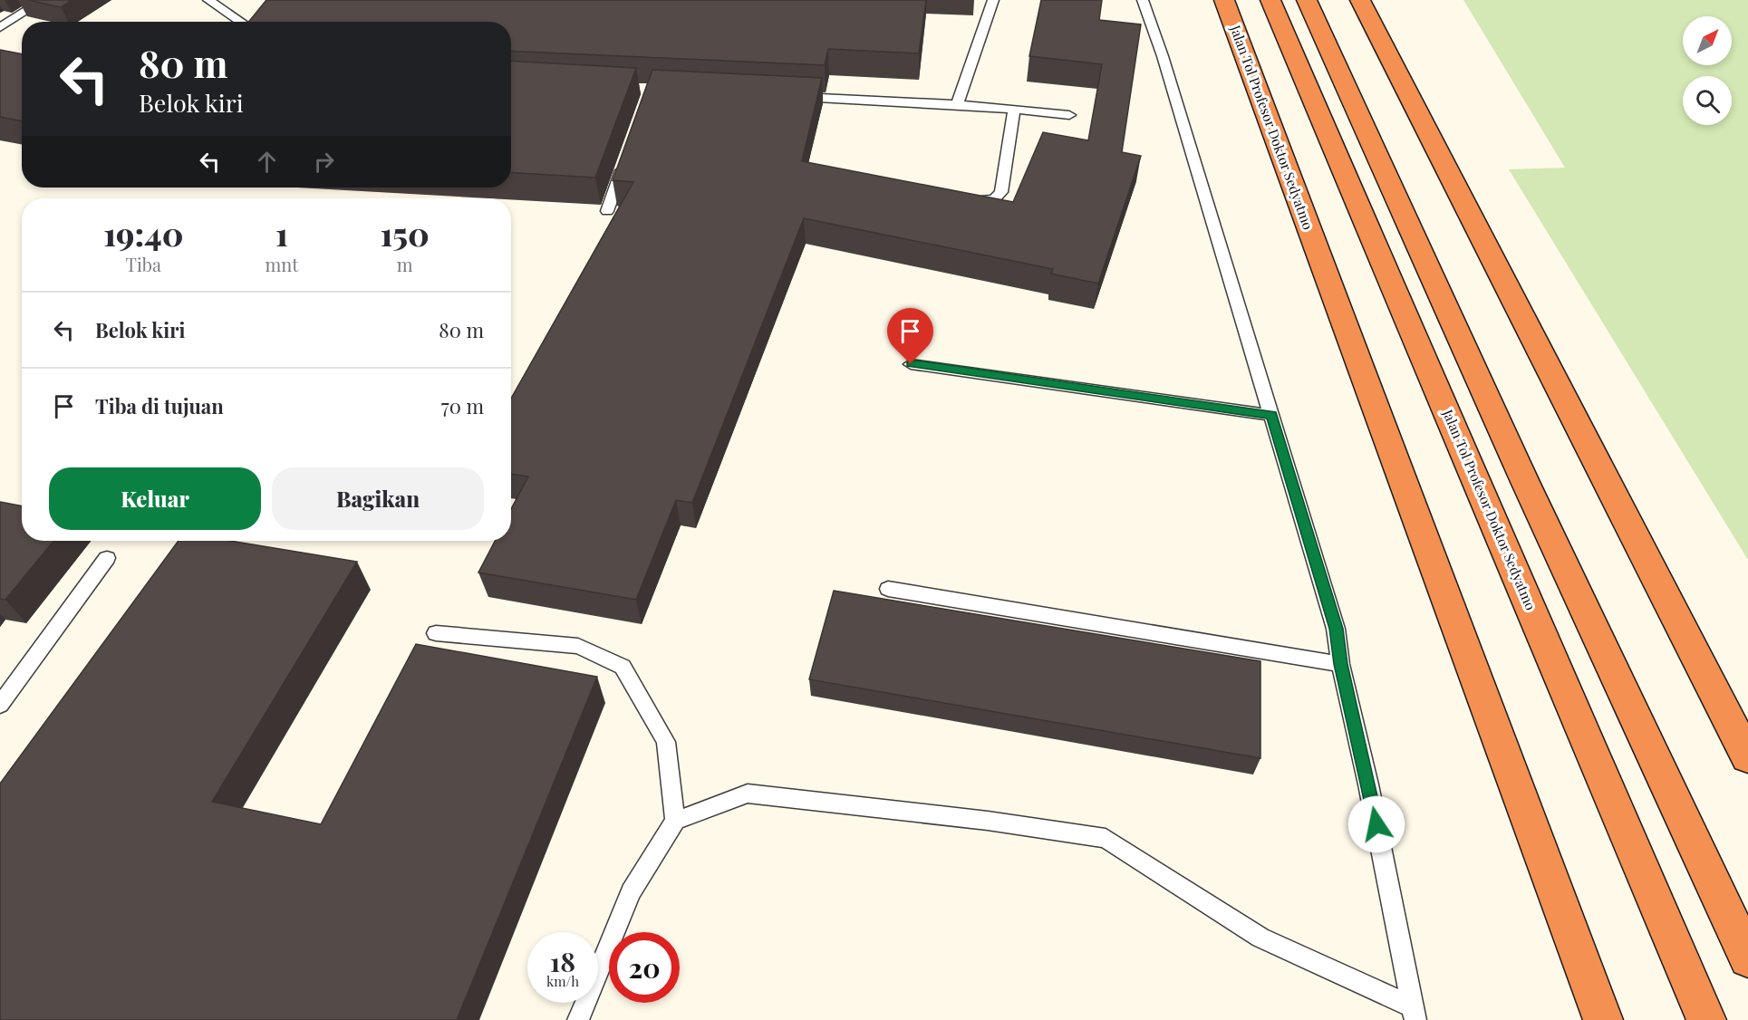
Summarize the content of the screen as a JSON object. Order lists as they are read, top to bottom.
{
  "streets": {
    "highway": ["Jalan Tol Profesor Doktor Sedyatmo"]
  },
  "north": "top right",
  "page": {
    "turn": ["80 m", "Belok kiri"],
    "eta": [
      "19:40",
      "Tiba",
      "1",
      "mnt",
      "150",
      "m"
    ],
    "list": [
      {
        "name": "Belok kiri",
        "value": "80 m"
      },
      {
        "name": "Tiba di tujuan",
        "value": "70 m"
      }
    ],
    "buttons": ["Keluar", "Bagikan"],
    "speed": "18 km/h",
    "limit": "20"
  }
}
